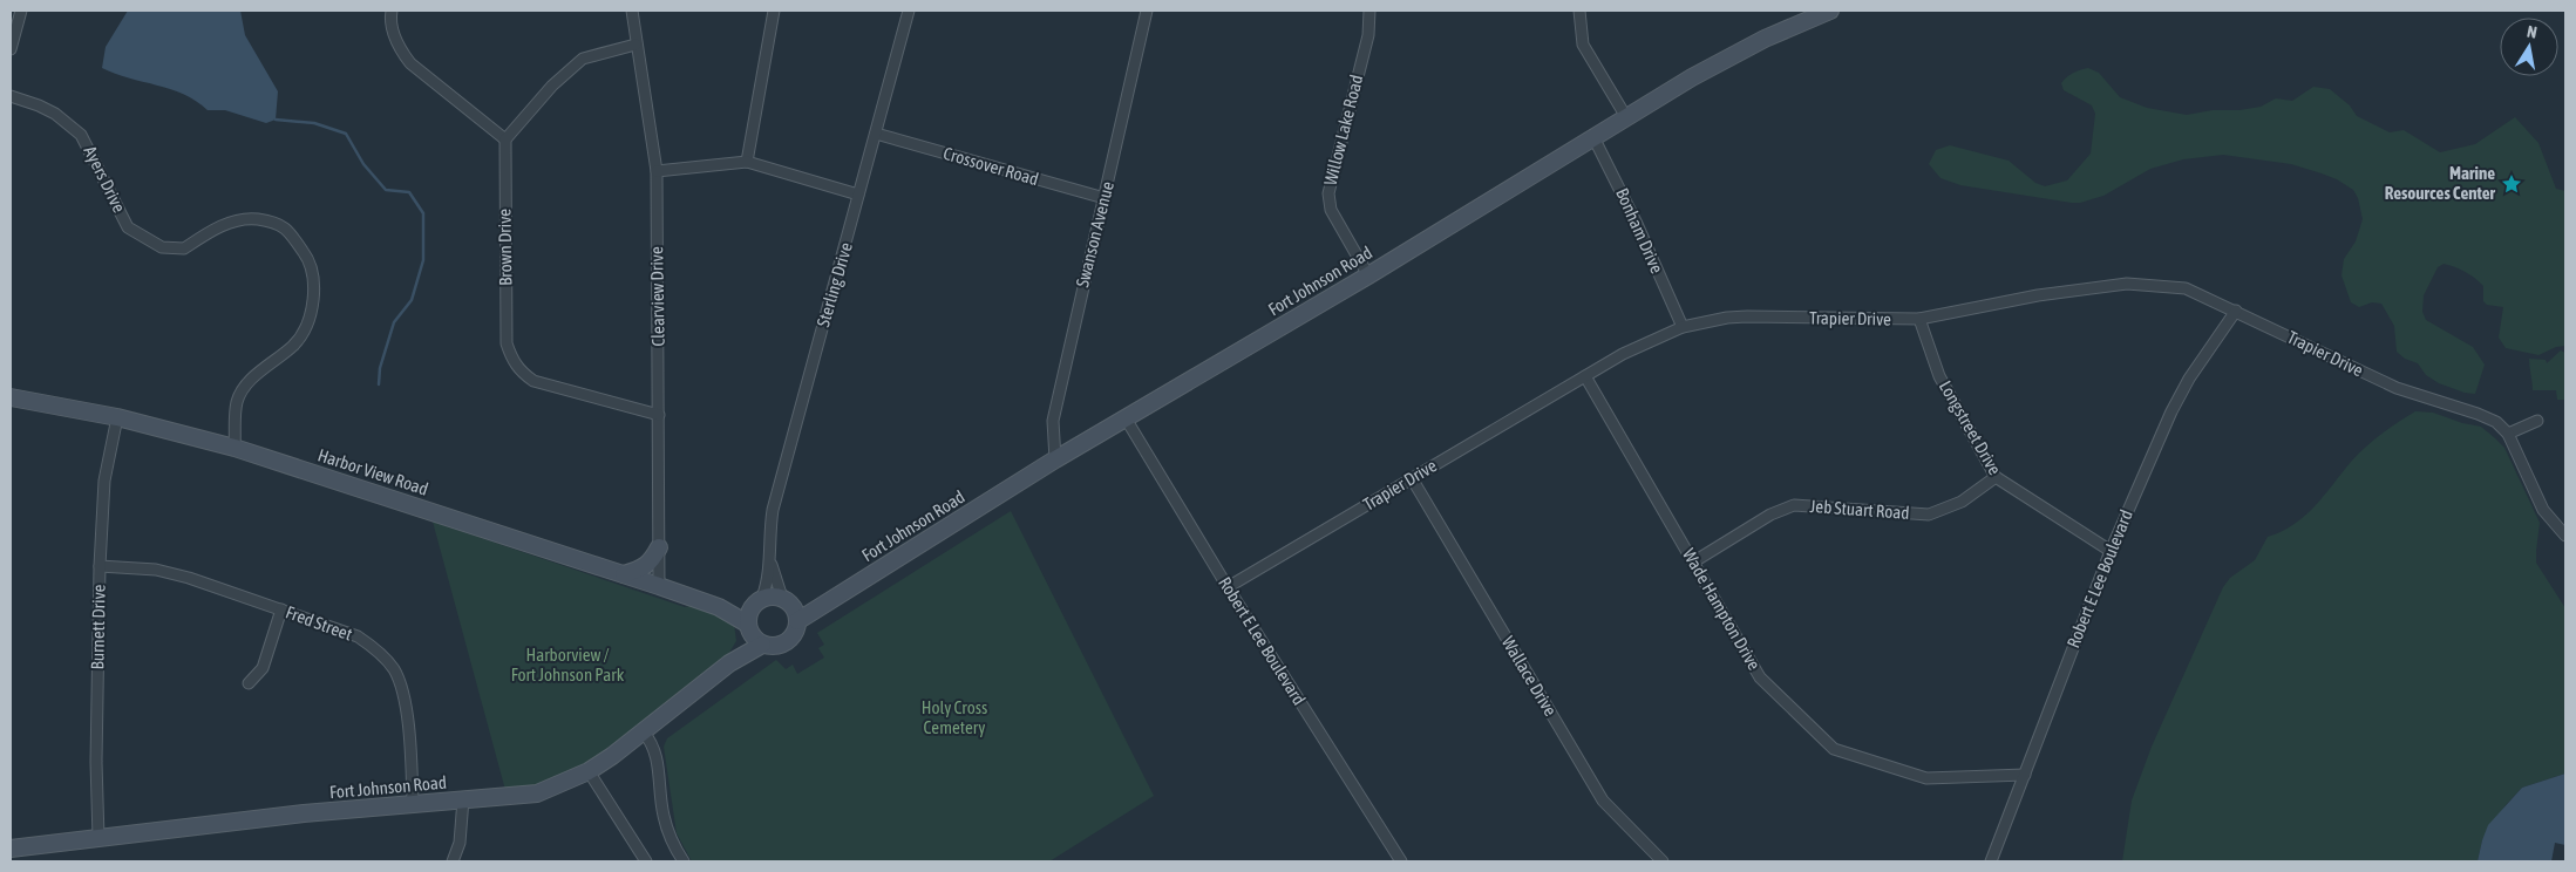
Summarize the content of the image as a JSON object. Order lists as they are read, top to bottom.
{
  "streets": {
    "main road": ["Fort Johnson Road", "Harbor View Road"],
    "street": [
      "Willow Lake Road",
      "Crossover Road",
      "Ayers Drive",
      "Bonham Drive",
      "Swanson Avenue",
      "Brown Drive",
      "Sterling Drive",
      "Clearview Drive",
      "Trapier Drive",
      "Longstreet Drive",
      "Jeb Stuart Road",
      "Robert E Lee Boulevard",
      "Wade Hampton Drive",
      "Fred Street",
      "Burnett Drive",
      "Wallace Drive"
    ]
  },
  "crossings": [
    ["Willow Lake Road", "Fort Johnson Road"],
    ["Crossover Road", "Swanson Avenue"],
    ["Crossover Road", "Sterling Drive"],
    ["Ayers Drive", "Harbor View Road"],
    ["Bonham Drive", "Fort Johnson Road"],
    ["Bonham Drive", "Trapier Drive"],
    ["Swanson Avenue", "Fort Johnson Road"],
    ["Brown Drive", "Clearview Drive"],
    ["Fort Johnson Road", "Sterling Drive"],
    ["Fort Johnson Road", "Harbor View Road"],
    ["Fort Johnson Road", "Robert E Lee Boulevard"],
    ["Fort Johnson Road", "Fred Street"],
    ["Fort Johnson Road", "Burnett Drive"],
    ["Sterling Drive", "Harbor View Road"],
    ["Clearview Drive", "Harbor View Road"],
    ["Trapier Drive", "Longstreet Drive"],
    ["Trapier Drive", "Robert E Lee Boulevard"],
    ["Trapier Drive", "Wade Hampton Drive"],
    ["Trapier Drive", "Wallace Drive"],
    ["Longstreet Drive", "Jeb Stuart Road"],
    ["Longstreet Drive", "Robert E Lee Boulevard"],
    ["Harbor View Road", "Burnett Drive"],
    ["Jeb Stuart Road", "Wade Hampton Drive"],
    ["Robert E Lee Boulevard", "Wade Hampton Drive"],
    ["Fred Street", "Burnett Drive"]
  ],
  "parks": ["Harborview / Fort Johnson Park", "Holy Cross Cemetery"],
  "places": {
    "place": ["Marine Resources Center"]
  },
  "north": "top"
}
